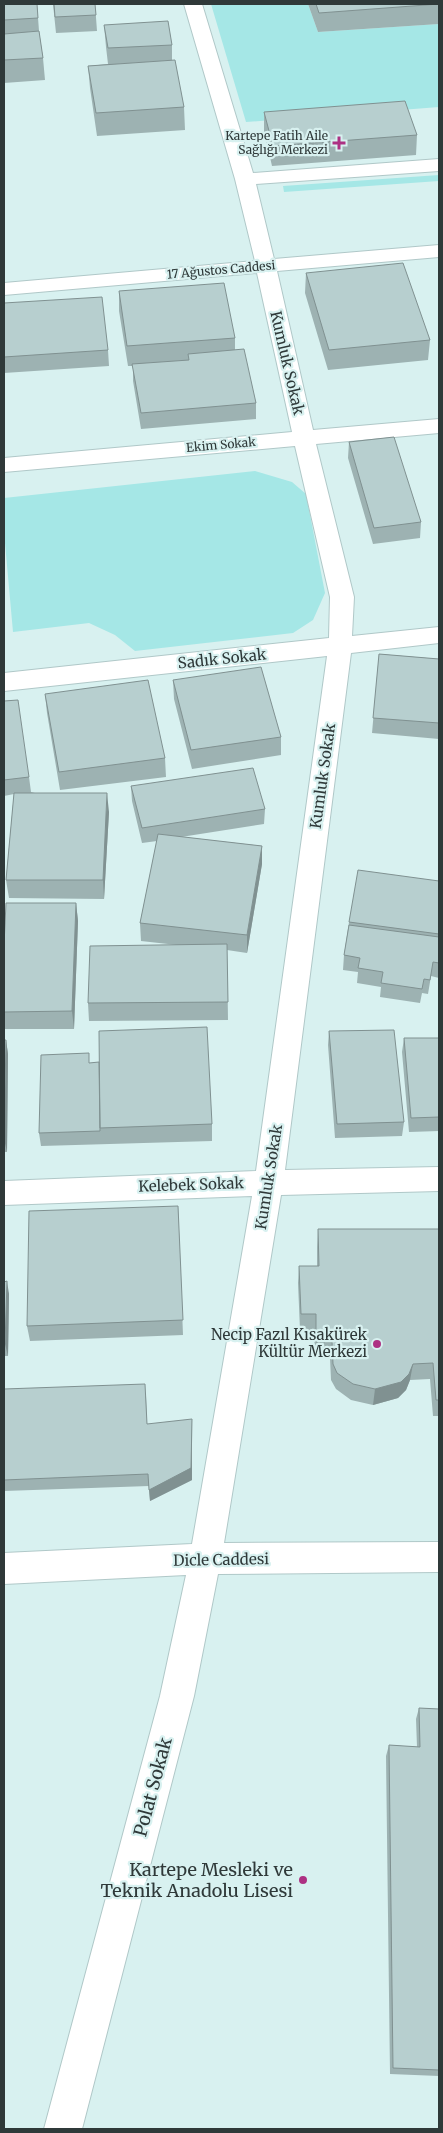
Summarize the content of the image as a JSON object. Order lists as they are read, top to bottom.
{
  "streets": {
    "street": [
      "17 Ağustos Caddesi",
      "Kumluk Sokak",
      "Ekim Sokak",
      "Sadık Sokak",
      "Kelebek Sokak",
      "Dicle Caddesi",
      "Polat Sokak"
    ]
  },
  "crossings": [
    ["17 Ağustos Caddesi", "Kumluk Sokak"],
    ["Kumluk Sokak", "Ekim Sokak"],
    ["Kumluk Sokak", "Sadık Sokak"],
    ["Kumluk Sokak", "Kelebek Sokak"],
    ["Kumluk Sokak", "Dicle Caddesi"],
    ["Kumluk Sokak", "Polat Sokak"],
    ["Dicle Caddesi", "Polat Sokak"]
  ],
  "places": {
    "health": ["Kartepe Fatih Aile Sağlığı Merkezi"],
    "other": ["Necip Fazıl Kısakürek Kültür Merkezi", "Kartepe Mesleki ve Teknik Anadolu Lisesi"]
  }
}
